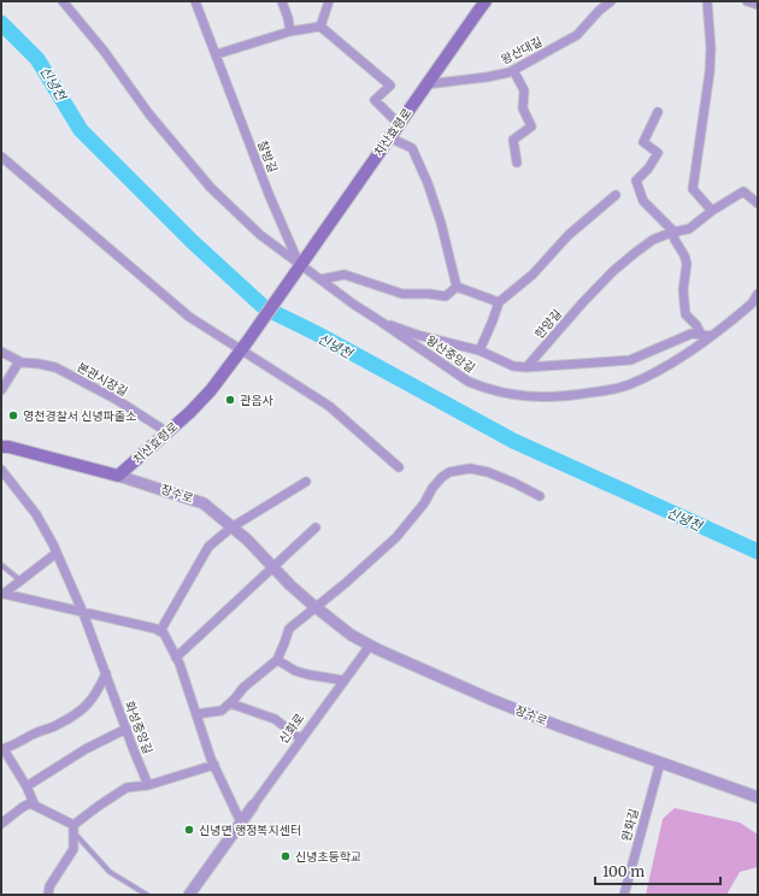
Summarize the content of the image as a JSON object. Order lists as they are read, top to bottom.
{
  "streets": {
    "main road": ["치산효령로", "장수로"],
    "street": [
      "왕산대길",
      "찰방길",
      "한양길",
      "왕산중앙길",
      "본관시장길",
      "화성중앙길",
      "신화로",
      "완화길"
    ]
  },
  "crossings": [
    ["왕산대길", "치산효령로"],
    ["치산효령로", "찰방길"],
    ["치산효령로", "왕산중앙길"],
    ["치산효령로", "본관시장길"],
    ["치산효령로", "장수로"],
    ["찰방길", "왕산중앙길"],
    ["장수로", "신화로"],
    ["장수로", "완화길"]
  ],
  "water": ["신녕천"],
  "places": [
    "관음사",
    "영천경찰서 신녕파출소",
    "신녕면 행정복지센터",
    "신녕초등학교"
  ],
  "scale_bar": "100 m"
}
